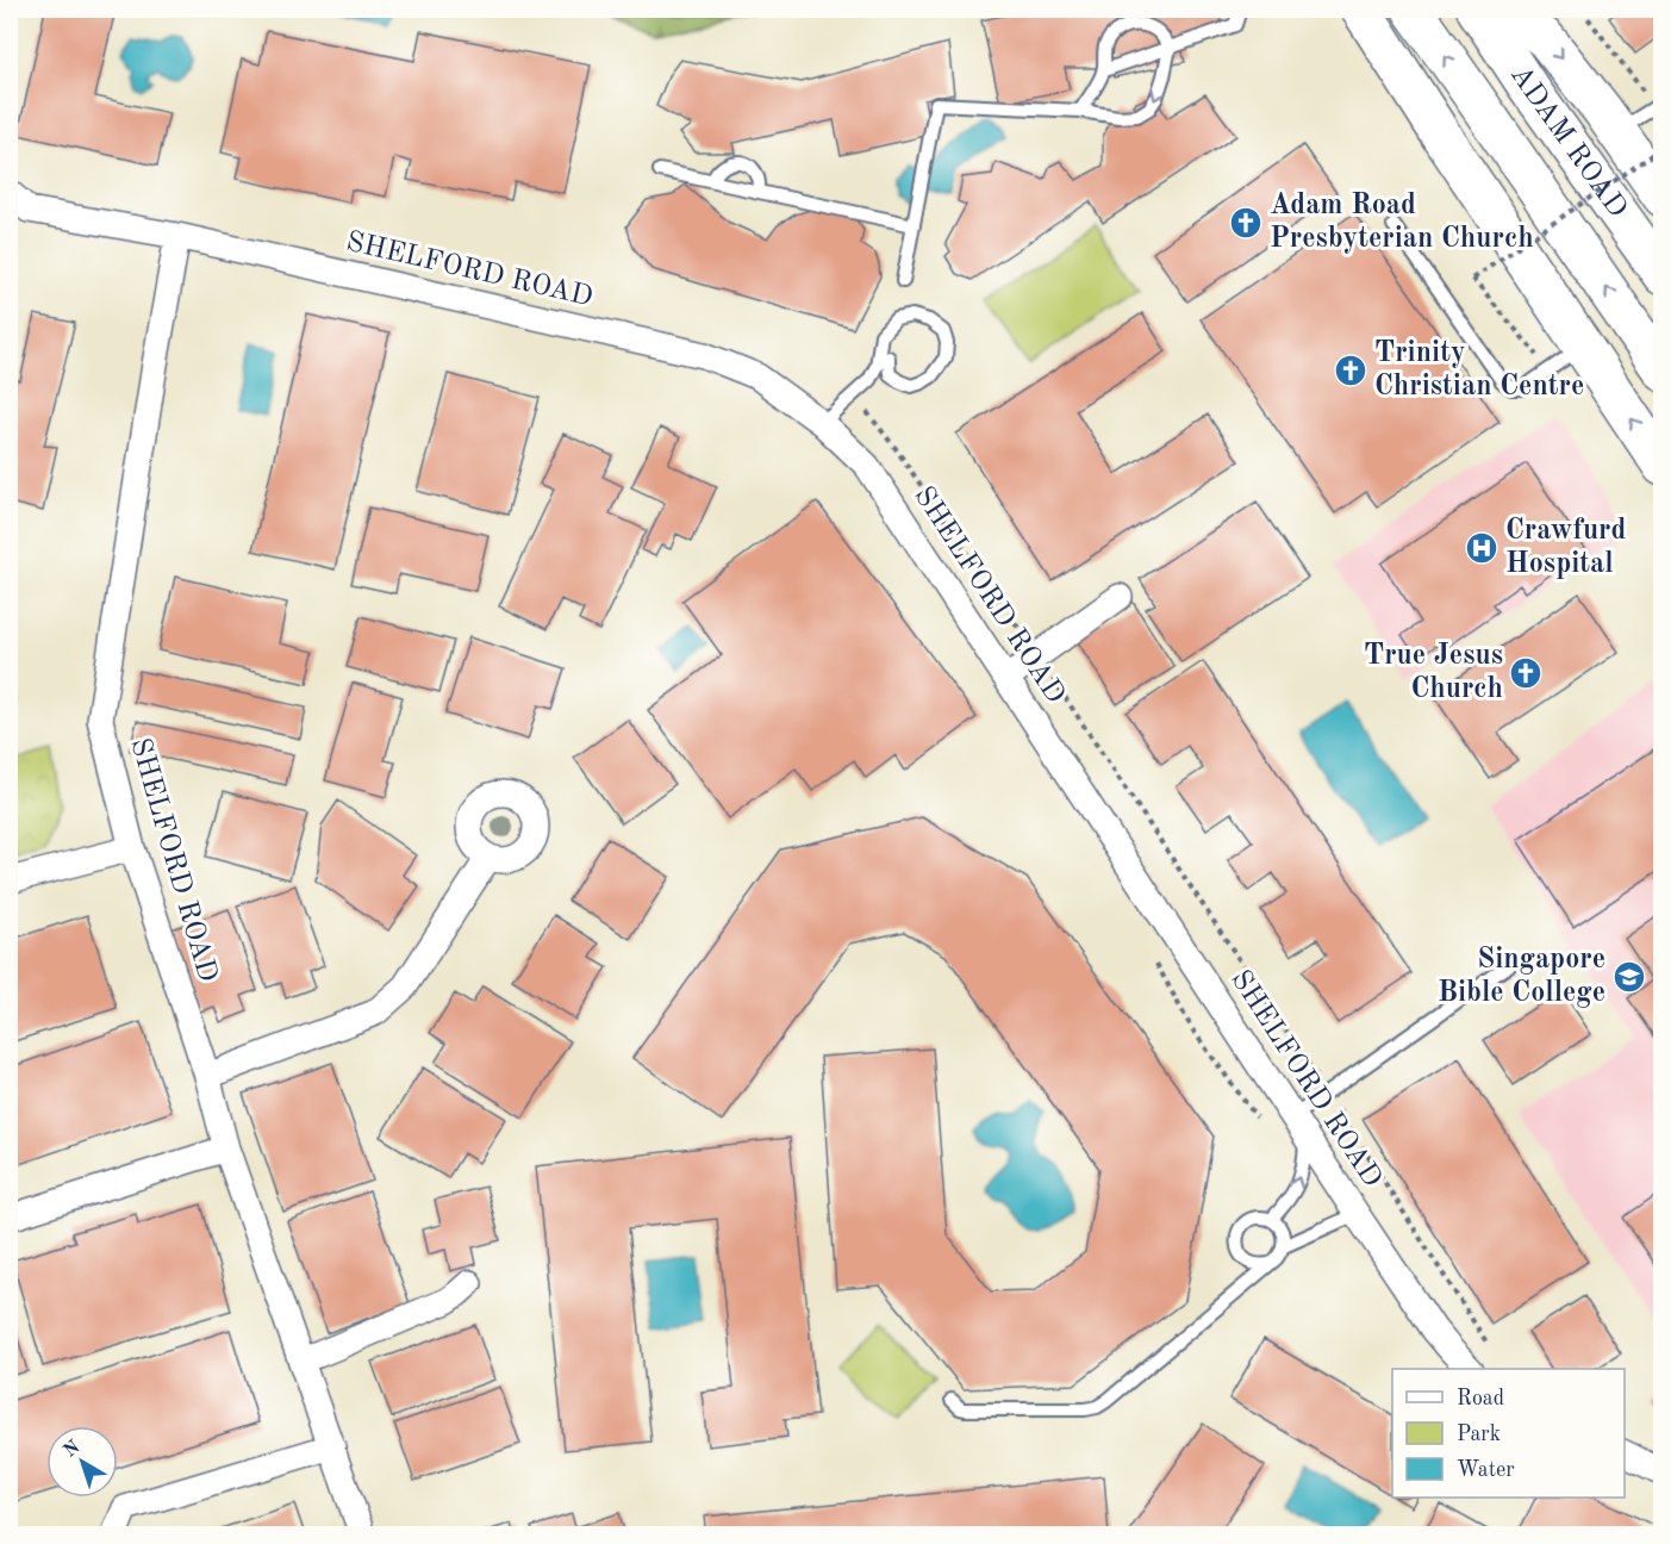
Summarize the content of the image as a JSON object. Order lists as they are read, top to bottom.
{
  "streets": {
    "highway": ["ADAM ROAD"],
    "street": ["SHELFORD ROAD"]
  },
  "places": {
    "church": ["Adam Road Presbyterian Church", "Trinity Christian Centre", "True Jesus Church"],
    "hospital": ["Crawfurd Hospital"],
    "school or university": ["Singapore Bible College"]
  },
  "legend": ["Road", "Park", "Water"],
  "north": "top left"
}
